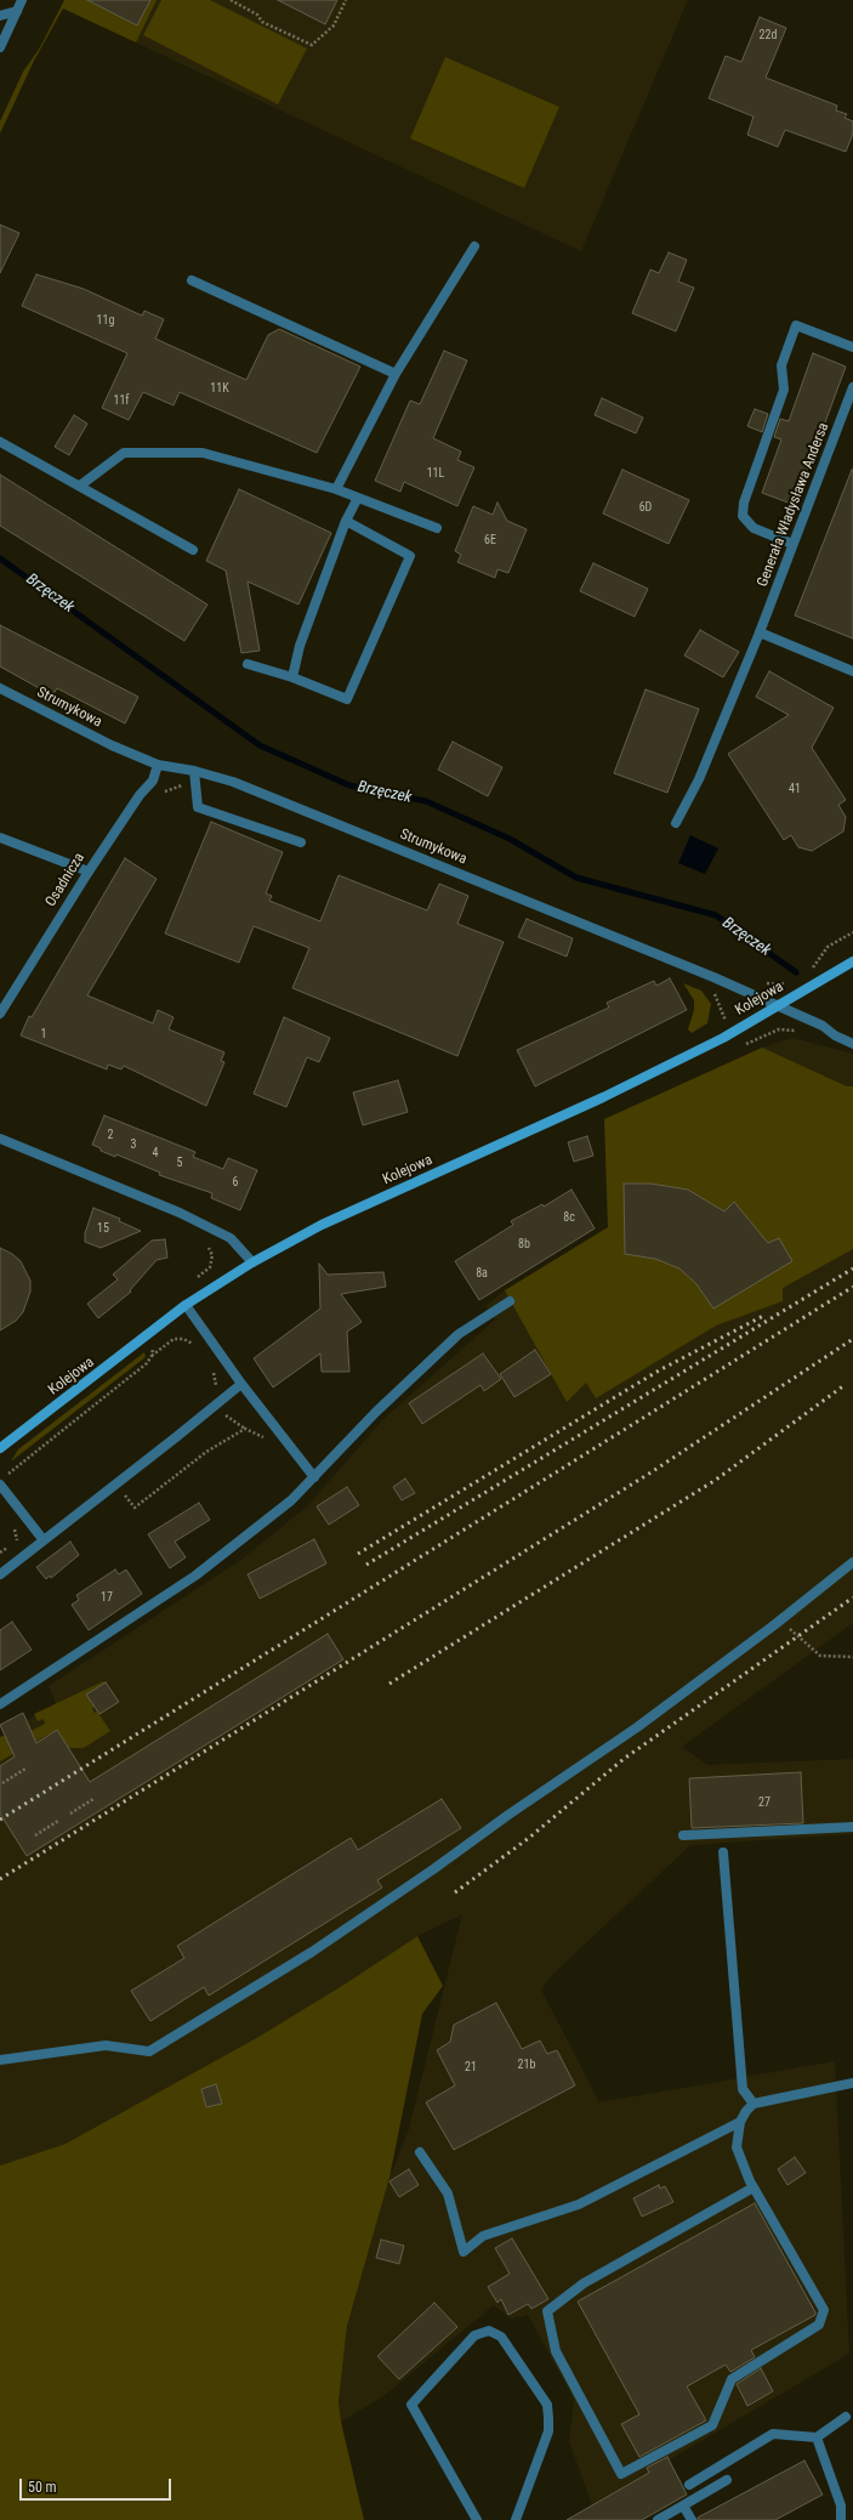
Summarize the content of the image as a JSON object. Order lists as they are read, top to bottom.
{
  "streets": {
    "street": [
      "Generała Władysława Andersa",
      "Strumykowa",
      "Osadnicza",
      "Kolejowa"
    ]
  },
  "crossings": [
    ["Strumykowa", "Osadnicza"],
    ["Strumykowa", "Kolejowa"]
  ],
  "water": ["Brzęczek"],
  "house_numbers": [
    "22d",
    "11g",
    "11K",
    "11f",
    "11L",
    "6D",
    "6E",
    "41",
    "1",
    "2",
    "3",
    "4",
    "5",
    "6",
    "8c",
    "15",
    "8b",
    "8a",
    "17",
    "27",
    "21b",
    "21"
  ],
  "scale_bar": "50 m"
}
